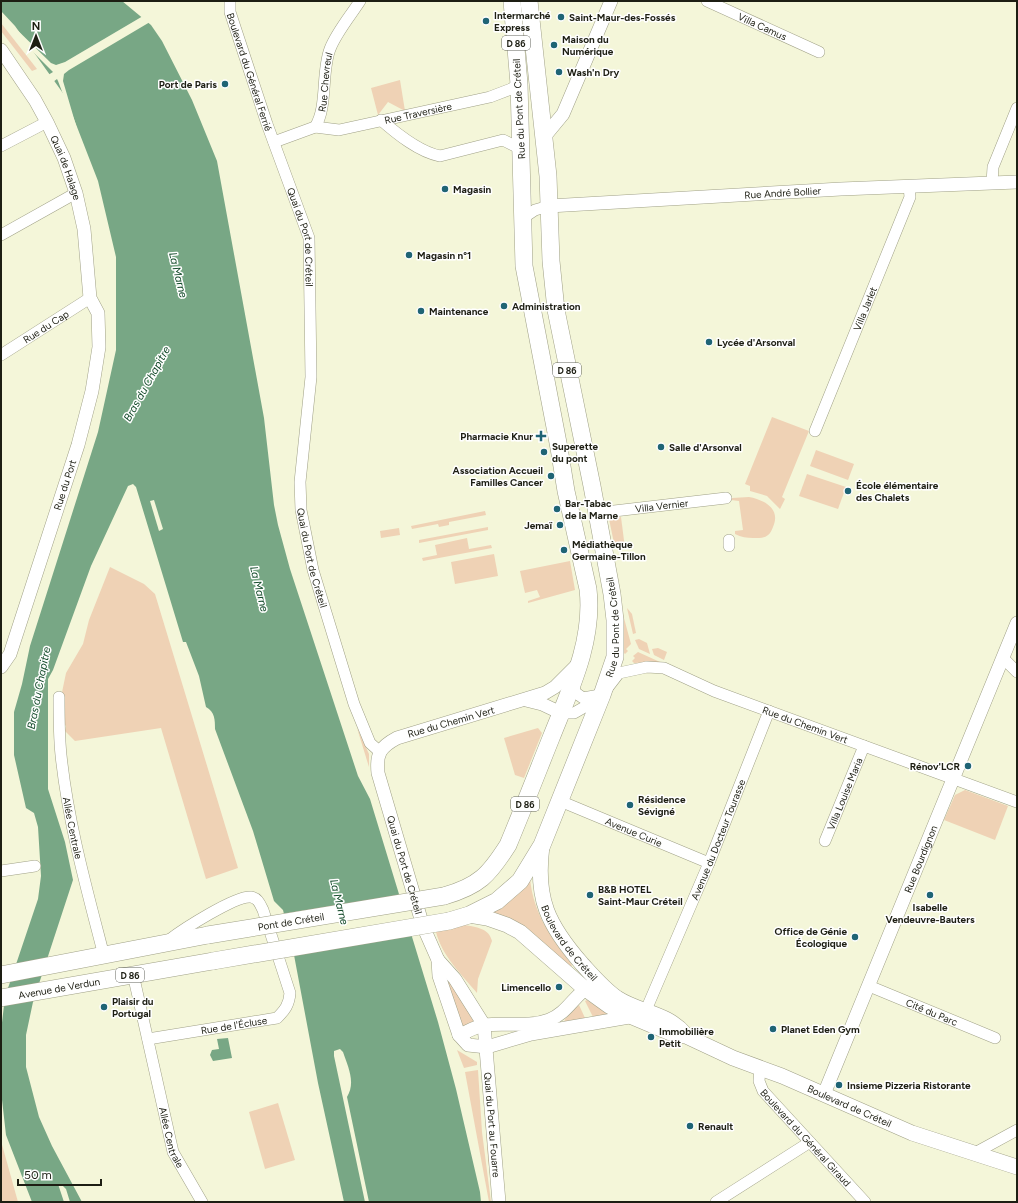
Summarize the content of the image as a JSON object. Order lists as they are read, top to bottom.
{
  "streets": {
    "main road": [
      "D 86",
      "Rue du Pont de Créteil",
      "Pont de Créteil",
      "Boulevard de Créteil",
      "Avenue de Verdun"
    ],
    "street": [
      "Villa Camus",
      "Boulevard du Général Ferrié",
      "Rue Chevreul",
      "Rue Traversière",
      "Quai de Halage",
      "Rue André Bollier",
      "Quai du Port de Créteil",
      "Villa Jarlet",
      "Rue du Cap",
      "Rue du Port",
      "Villa Vernier",
      "Rue du Chemin Vert",
      "Villa Louise Maria",
      "Allée Centrale",
      "Avenue Curie",
      "Avenue du Docteur Tourasse",
      "Rue Bourdignon",
      "Cité du Parc",
      "Rue de l'Écluse",
      "Quai du Port au Fouarre",
      "Boulevard du Général Giraud"
    ]
  },
  "crossings": [
    ["D 86", "Allée Centrale"],
    ["D 86", "Pont de Créteil"],
    ["D 86", "Rue de l'Écluse"],
    ["Boulevard du Général Ferrié", "Quai du Port de Créteil"],
    ["Rue Chevreul", "Rue Traversière"],
    ["Rue du Pont de Créteil", "Rue Traversière"],
    ["Rue du Pont de Créteil", "Rue André Bollier"],
    ["Rue du Pont de Créteil", "Villa Vernier"],
    ["Rue du Pont de Créteil", "Rue du Chemin Vert"],
    ["Rue du Pont de Créteil", "Avenue Curie"],
    ["Rue du Pont de Créteil", "Pont de Créteil"],
    ["Rue du Pont de Créteil", "Boulevard de Créteil"],
    ["Rue du Pont de Créteil", "Avenue de Verdun"],
    ["Quai de Halage", "Rue du Cap"],
    ["Quai de Halage", "Rue du Port"],
    ["Rue André Bollier", "Villa Jarlet"],
    ["Quai du Port de Créteil", "Rue du Chemin Vert"],
    ["Quai du Port de Créteil", "Quai du Port au Fouarre"],
    ["Rue du Cap", "Rue du Port"],
    ["Rue du Chemin Vert", "Villa Louise Maria"],
    ["Rue du Chemin Vert", "Avenue du Docteur Tourasse"],
    ["Rue du Chemin Vert", "Rue Bourdignon"],
    ["Allée Centrale", "Avenue de Verdun"],
    ["Allée Centrale", "Rue de l'Écluse"],
    ["Avenue Curie", "Avenue du Docteur Tourasse"],
    ["Avenue du Docteur Tourasse", "Boulevard de Créteil"],
    ["Rue Bourdignon", "Boulevard de Créteil"],
    ["Rue Bourdignon", "Cité du Parc"],
    ["Pont de Créteil", "Rue de l'Écluse"],
    ["Boulevard de Créteil", "Boulevard du Général Giraud"]
  ],
  "water": ["La Marne", "Bras du Chapitre"],
  "places": {
    "other": [
      "Saint-Maur-des-Fossés",
      "Intermarché Express",
      "Maison du Numérique",
      "Wash'n Dry",
      "Port de Paris",
      "Magasin",
      "Magasin n°1",
      "Administration",
      "Maintenance",
      "Lycée d'Arsonval",
      "Salle d'Arsonval",
      "Superette du pont",
      "Association Accueil Familles Cancer",
      "École élémentaire des Chalets",
      "Bar-Tabac de la Marne",
      "Jemaï",
      "Médiathèque Germaine-Tillon",
      "Rénov'LCR",
      "Résidence Sévigné",
      "B&B HOTEL Saint-Maur Créteil",
      "Isabelle Vendeuvre-Bauters",
      "Office de Génie Écologique",
      "Limencello",
      "Plaisir du Portugal",
      "Planet Eden Gym",
      "Immobilière Petit",
      "Insieme Pizzeria Ristorante",
      "Renault"
    ],
    "health": ["Pharmacie Knur"]
  },
  "scale_bar": "50 m",
  "north": "top"
}
